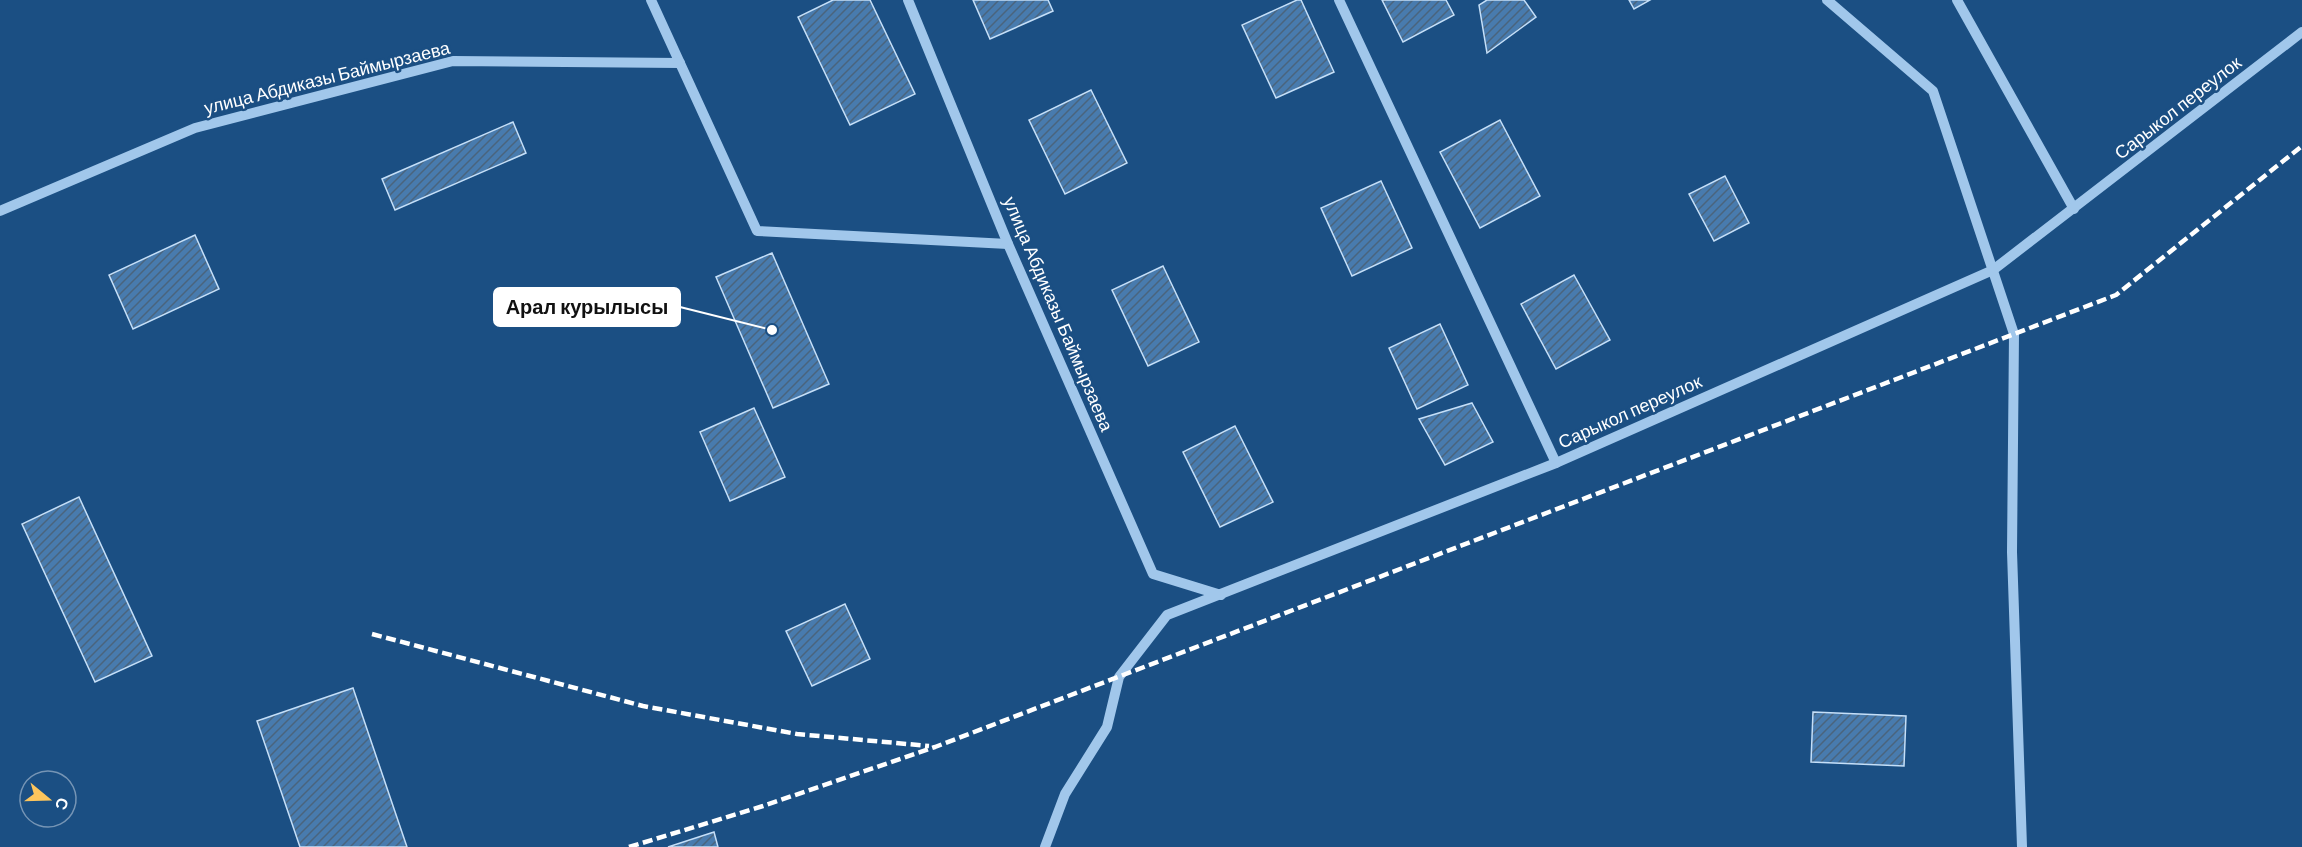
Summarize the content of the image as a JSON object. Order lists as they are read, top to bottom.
{
  "streets": {
    "street": ["улица Абдиказы Баймырзаева", "Сарыкол переулок"]
  },
  "places": ["Арал курылысы"],
  "north": "right"
}
